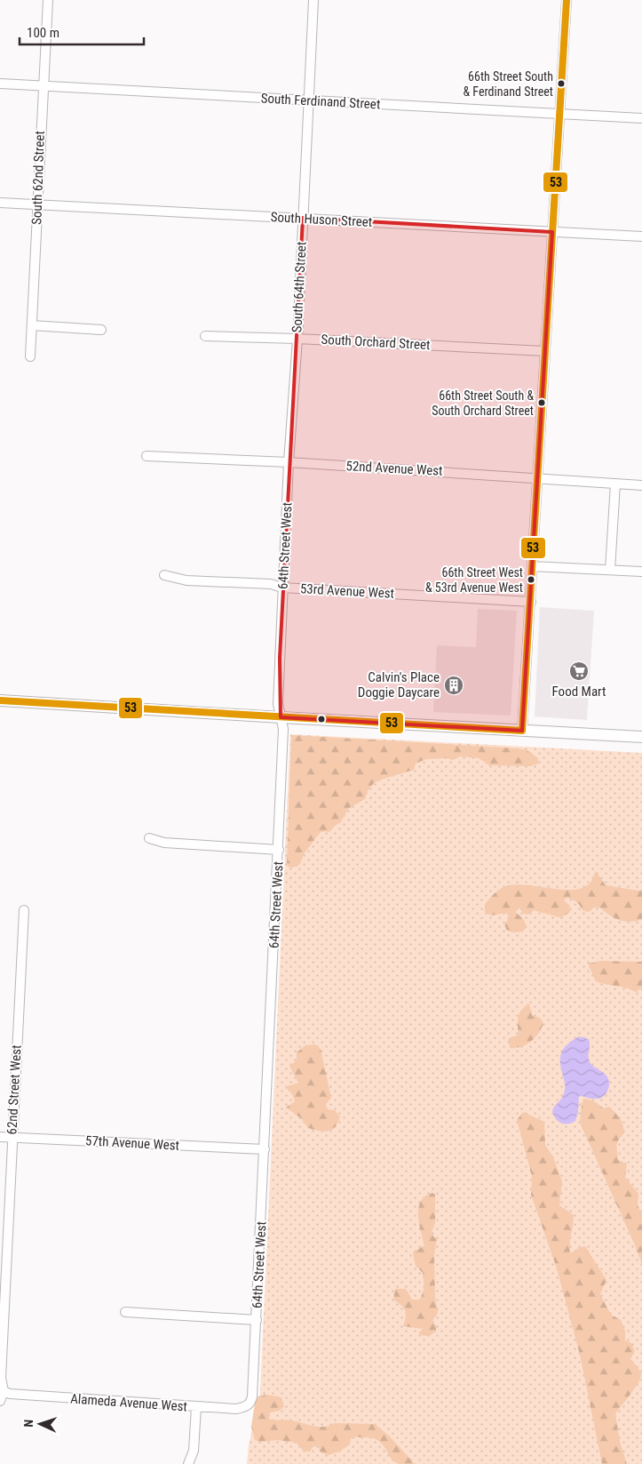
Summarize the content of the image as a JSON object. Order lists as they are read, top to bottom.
{
  "streets": {
    "street": [
      "South Ferdinand Street",
      "South 62nd Street",
      "South Huson Street",
      "South 64th Street",
      "South Orchard Street",
      "52nd Avenue West",
      "64th Street West",
      "53rd Avenue West",
      "62nd Street West",
      "57th Avenue West",
      "Alameda Avenue West"
    ]
  },
  "crossings": [
    ["South Ferdinand Street", "South 62nd Street"],
    ["South Ferdinand Street", "South 64th Street"],
    ["South 62nd Street", "South Huson Street"],
    ["South Huson Street", "South 64th Street"],
    ["South 64th Street", "South Orchard Street"],
    ["South 64th Street", "64th Street West"],
    ["52nd Avenue West", "64th Street West"],
    ["64th Street West", "53rd Avenue West"],
    ["64th Street West", "57th Avenue West"],
    ["64th Street West", "Alameda Avenue West"],
    ["62nd Street West", "57th Avenue West"],
    ["62nd Street West", "Alameda Avenue West"]
  ],
  "places": {
    "other": ["66th Street South & Ferdinand Street", "66th Street South & South Orchard Street", "66th Street West & 53rd Avenue West"],
    "supermarket": ["Food Mart"],
    "building": ["Calvin's Place Doggie Daycare"]
  },
  "lines": ["transit line 53"],
  "scale_bar": "100 m",
  "north": "left"
}
